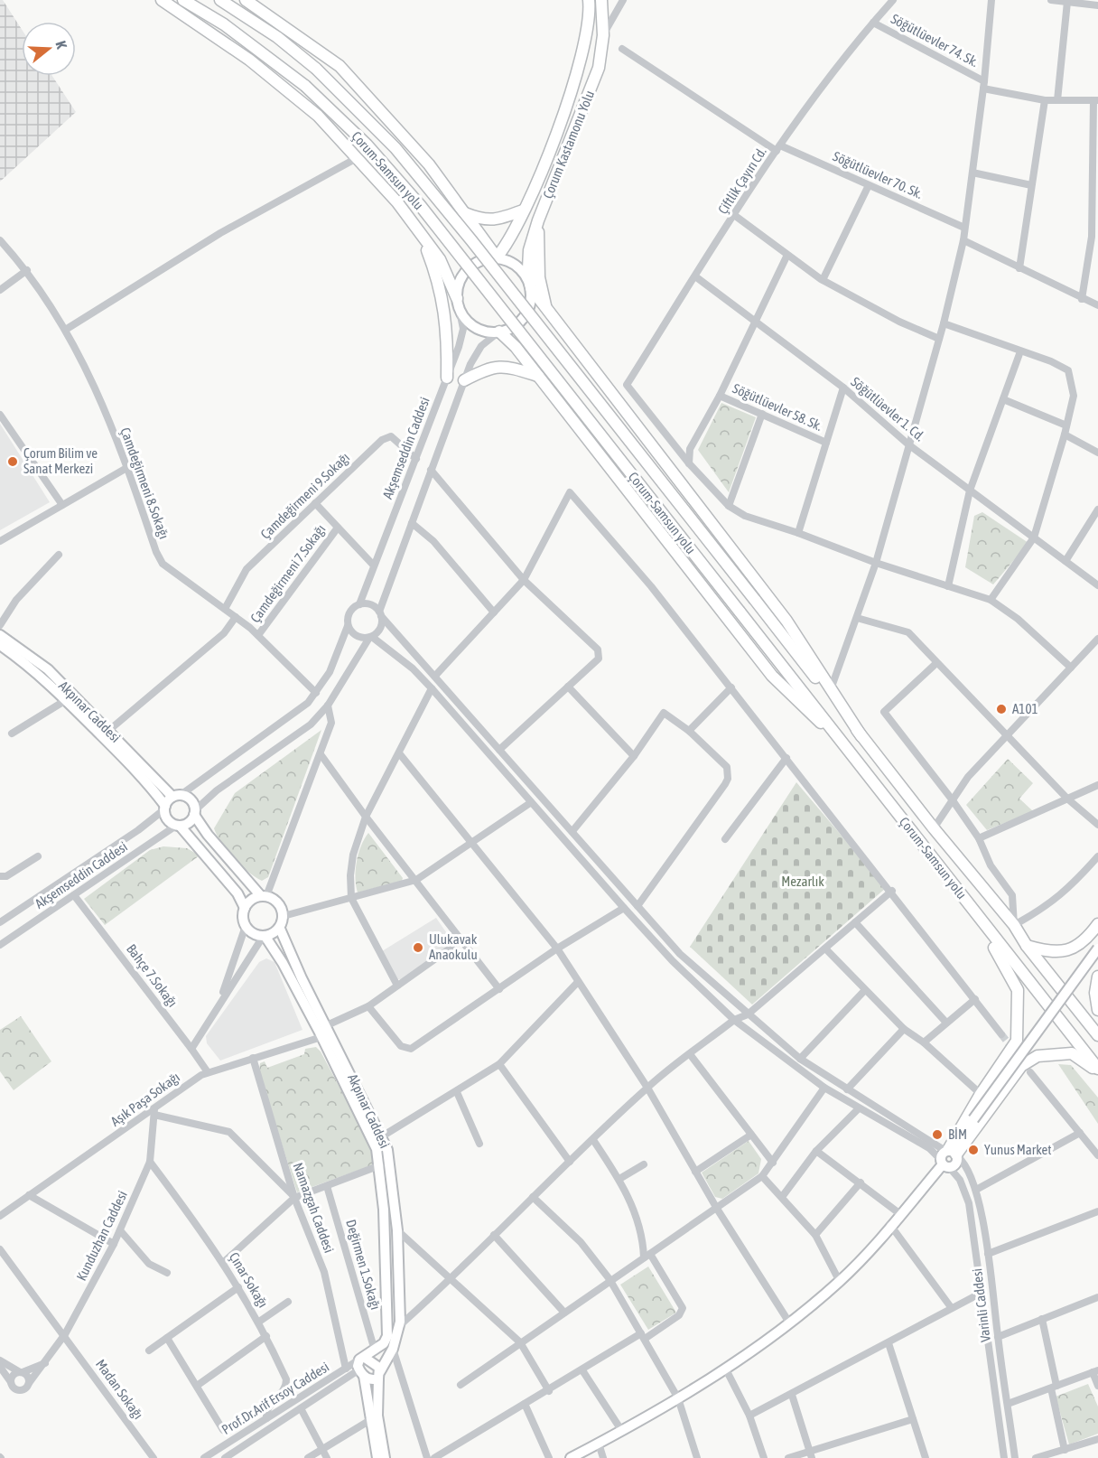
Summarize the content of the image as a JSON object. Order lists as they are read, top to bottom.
{
  "streets": {
    "highway": ["Çorum Kastamonu Yolu", "Çorum-Samsun yolu"],
    "main road": ["Akpınar Caddesi"],
    "street": [
      "Söğütlüevler 74. Sk.",
      "Söğütlüevler 70. Sk.",
      "Çiftlik Çayırı Cd.",
      "Söğütlüevler 58. Sk.",
      "Söğütlüevler 1. Cd.",
      "Akşemseddin Caddesi",
      "Çamdeğirmeni 8.Sokağı",
      "Çamdeğirmeni 9.Sokağı",
      "Çamdeğirmeni 7.Sokağı",
      "Bahçe 7.Sokağı",
      "Aşık Paşa Sokağı",
      "Namazgah Caddesi",
      "Kunduzhan Caddesi",
      "Değirmen 1.Sokağı",
      "Çınar Sokağı",
      "Varinli Caddesi",
      "Madan Sokağı",
      "Prof.Dr.Arif Ersoy Caddesi"
    ]
  },
  "crossings": [
    ["Söğütlüevler 74. Sk.", "Çiftlik Çayırı Cd."],
    ["Çorum Kastamonu Yolu", "Akşemseddin Caddesi"],
    ["Söğütlüevler 70. Sk.", "Çiftlik Çayırı Cd."],
    ["Çiftlik Çayırı Cd.", "Söğütlüevler 1. Cd."],
    ["Akşemseddin Caddesi", "Çamdeğirmeni 9.Sokağı"],
    ["Akşemseddin Caddesi", "Akpınar Caddesi"],
    ["Akşemseddin Caddesi", "Bahçe 7.Sokağı"],
    ["Çamdeğirmeni 8.Sokağı", "Çamdeğirmeni 9.Sokağı"],
    ["Çamdeğirmeni 8.Sokağı", "Çamdeğirmeni 7.Sokağı"],
    ["Akpınar Caddesi", "Aşık Paşa Sokağı"],
    ["Akpınar Caddesi", "Değirmen 1.Sokağı"],
    ["Akpınar Caddesi", "Prof.Dr.Arif Ersoy Caddesi"],
    ["Bahçe 7.Sokağı", "Aşık Paşa Sokağı"],
    ["Aşık Paşa Sokağı", "Namazgah Caddesi"],
    ["Aşık Paşa Sokağı", "Kunduzhan Caddesi"],
    ["Namazgah Caddesi", "Prof.Dr.Arif Ersoy Caddesi"],
    ["Kunduzhan Caddesi", "Çınar Sokağı"],
    ["Kunduzhan Caddesi", "Madan Sokağı"],
    ["Çınar Sokağı", "Prof.Dr.Arif Ersoy Caddesi"]
  ],
  "parks": ["Mezarlık"],
  "places": [
    "Çorum Bilim ve Sanat Merkezi",
    "A101",
    "Ulukavak Anaokulu",
    "BİM",
    "Yunus Market"
  ],
  "north": "right"
}
